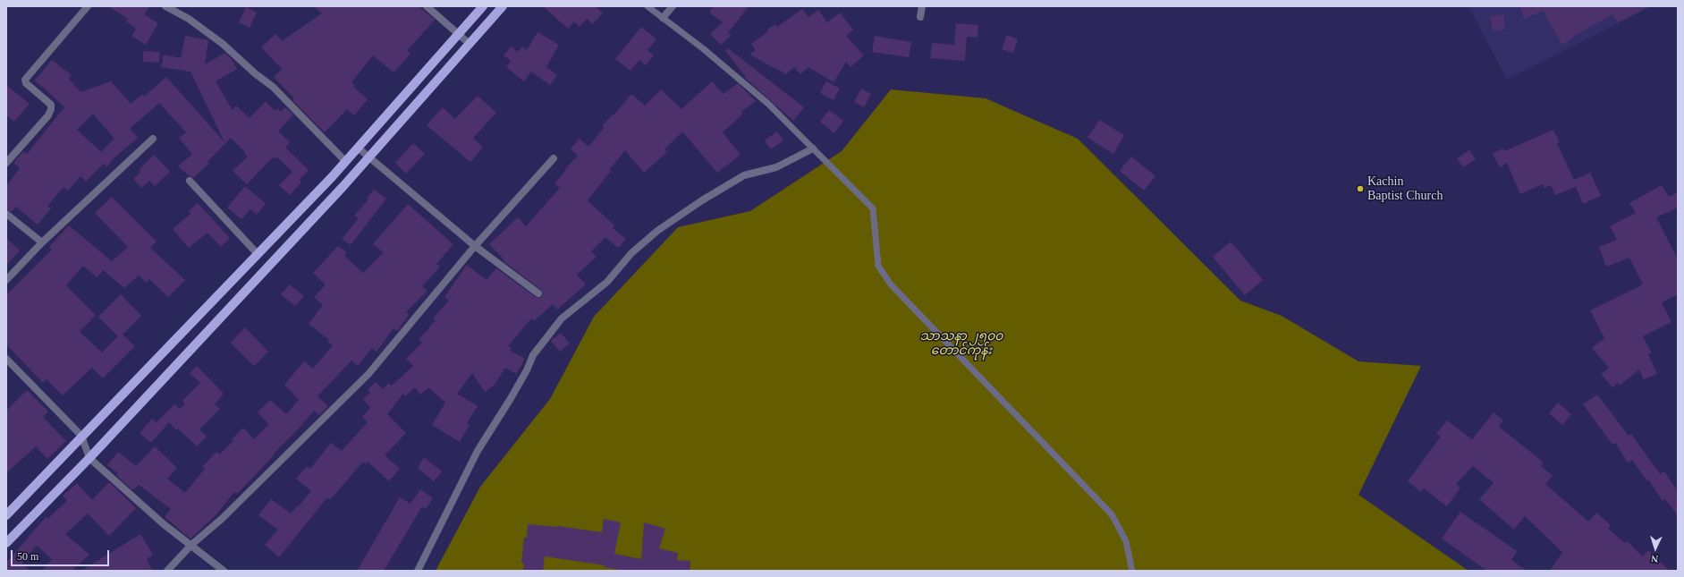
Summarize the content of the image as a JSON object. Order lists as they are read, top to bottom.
{
  "parks": ["သာသနာ ၂၅၀၀ တောင်ကုန်း"],
  "places": ["Kachin Baptist Church"],
  "scale_bar": "50 m",
  "north": "bottom"
}
